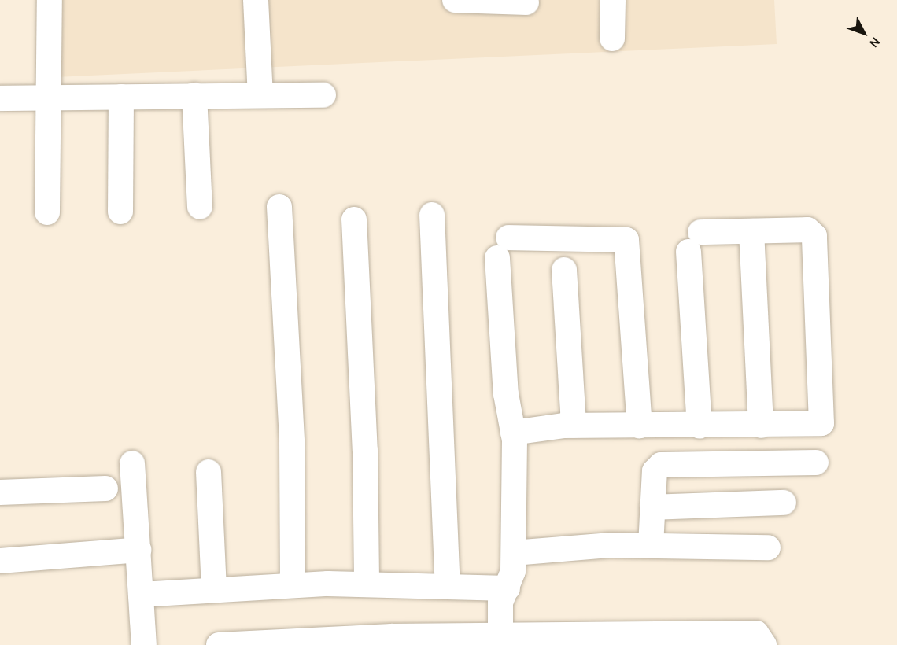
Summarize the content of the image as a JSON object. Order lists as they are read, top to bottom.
{
  "north": "bottom right"
}
